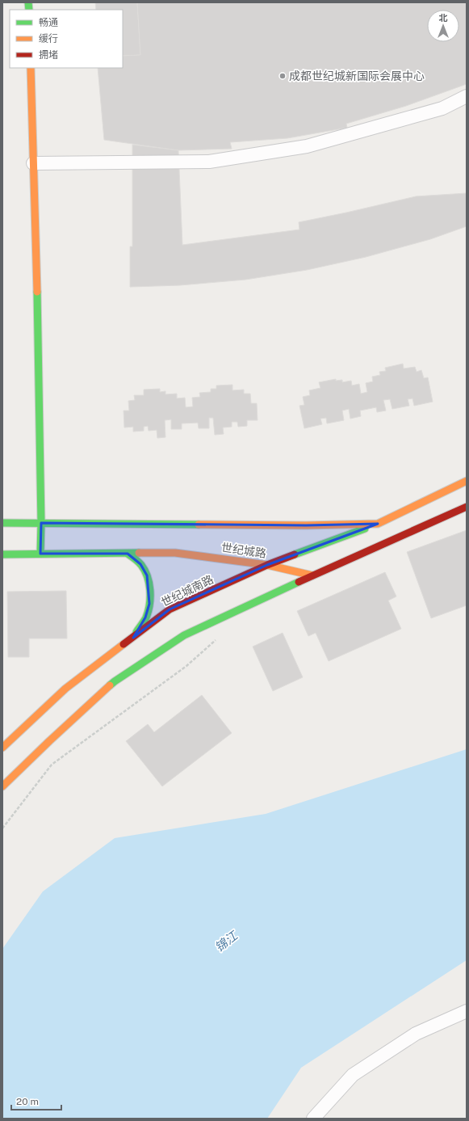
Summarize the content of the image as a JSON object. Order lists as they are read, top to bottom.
{
  "streets": {
    "main road": ["世纪城路", "世纪城南路"]
  },
  "crossings": [
    ["世纪城路", "世纪城南路"]
  ],
  "water": ["锦江"],
  "places": ["成都世纪城新国际会展中心"],
  "legend": ["畅通", "缓行", "拥堵"],
  "scale_bar": "20 m",
  "north": "top"
}
